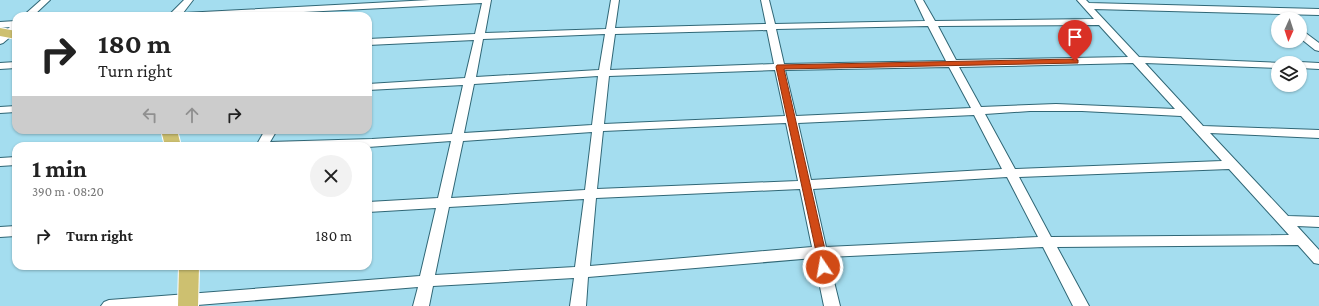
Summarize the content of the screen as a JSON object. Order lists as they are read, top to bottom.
{
  "north": "bottom",
  "page": {
    "turn": ["180 m", "Turn right"],
    "heading": ["1 min", "390 m · 08:20"],
    "list": [
      {
        "name": "Turn right",
        "value": "180 m"
      }
    ]
  }
}
